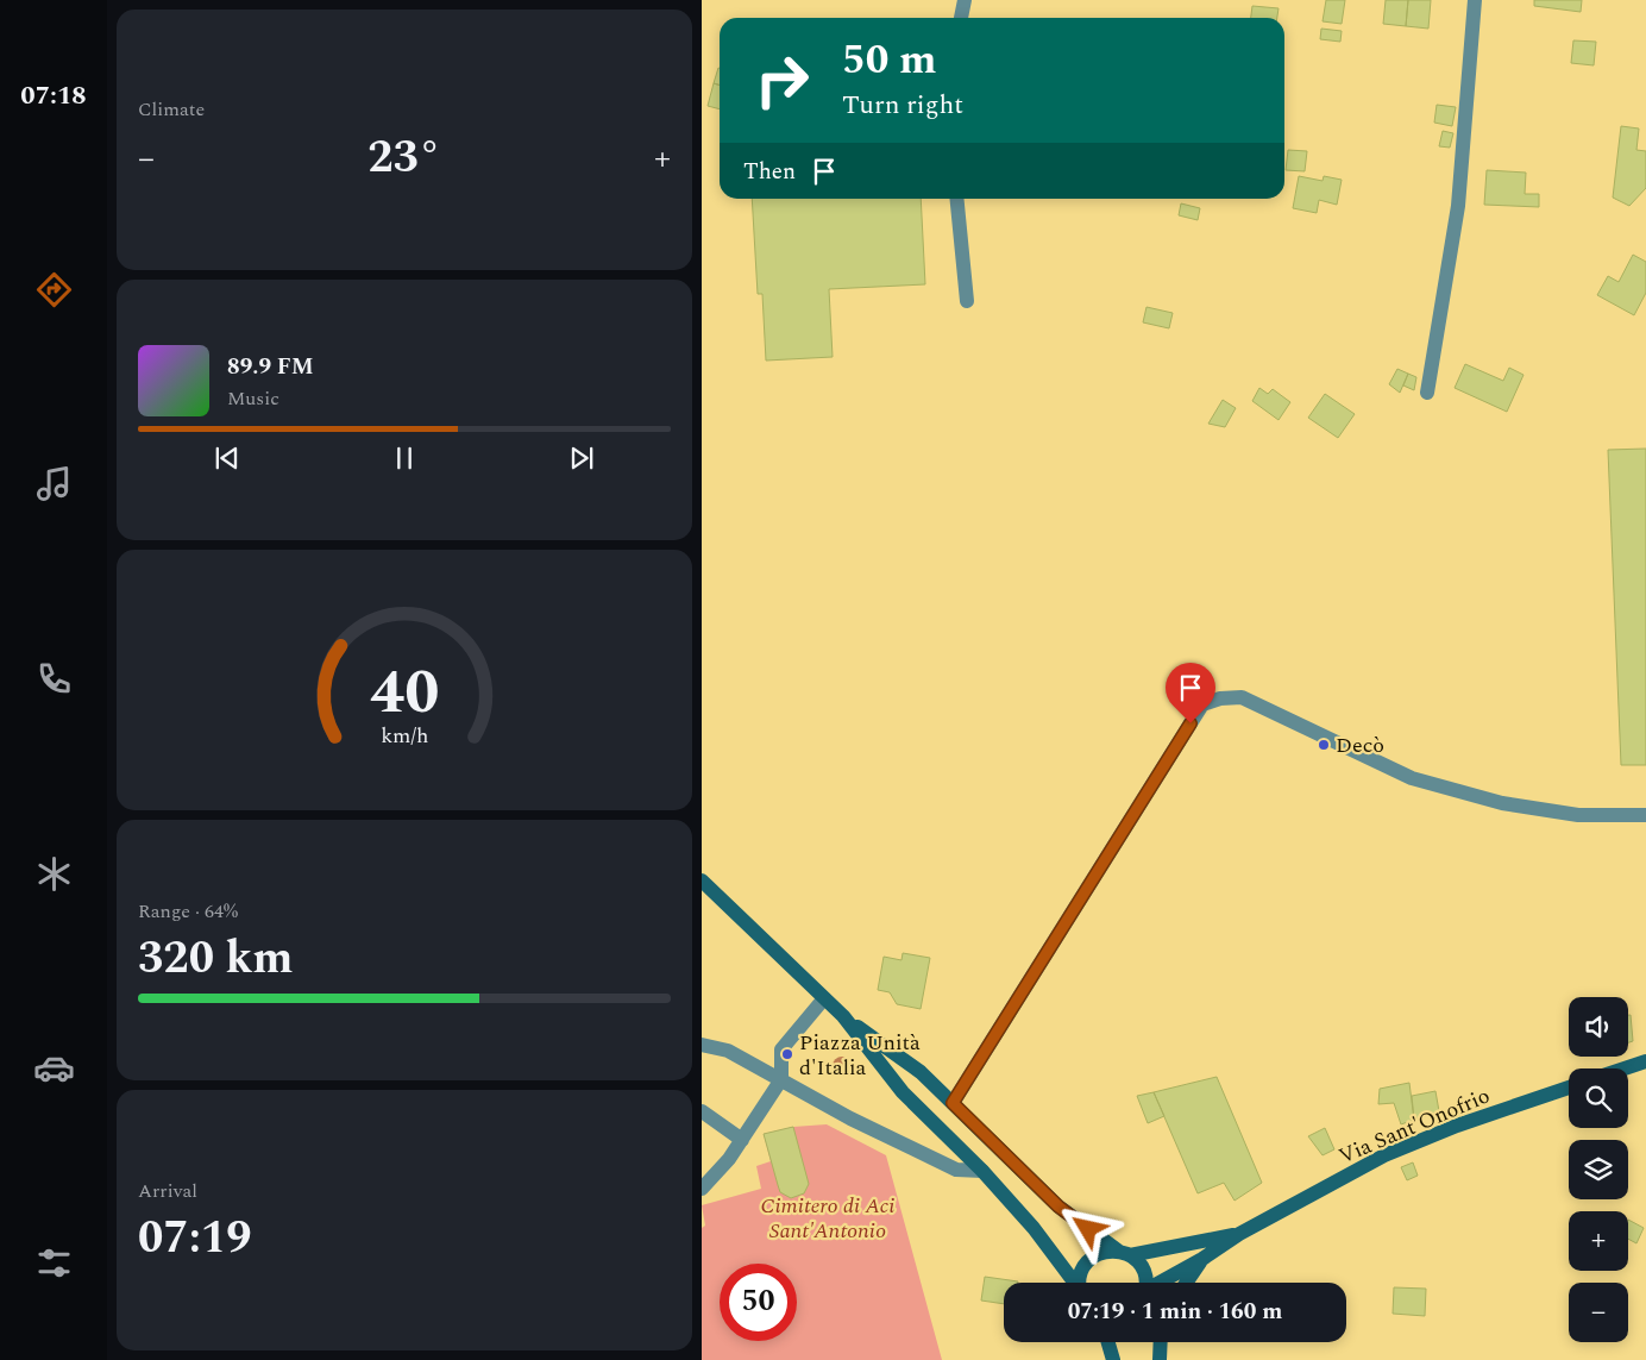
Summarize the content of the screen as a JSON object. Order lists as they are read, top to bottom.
{
  "streets": {
    "main road": ["Via Sant'Onofrio"]
  },
  "parks": ["Cimitero di Aci Sant'Antonio"],
  "places": ["Decò", "Piazza Unità d'Italia"],
  "page": {
    "tabs": "07:18",
    "tile": [
      "Climate",
      ["Range · 64%", "320 km"],
      ["Arrival", "07:19"]
    ],
    "turn": ["50 m", "Turn right"],
    "heat": ["−", "23°", "+"],
    "then": "Then",
    "song": ["89.9 FM", "Music"],
    "map_buttons": ["+", "−"],
    "limit": "50",
    "trip": "07:19 · 1 min · 160 m",
    "gauge": ["40", "km/h"]
  }
}
